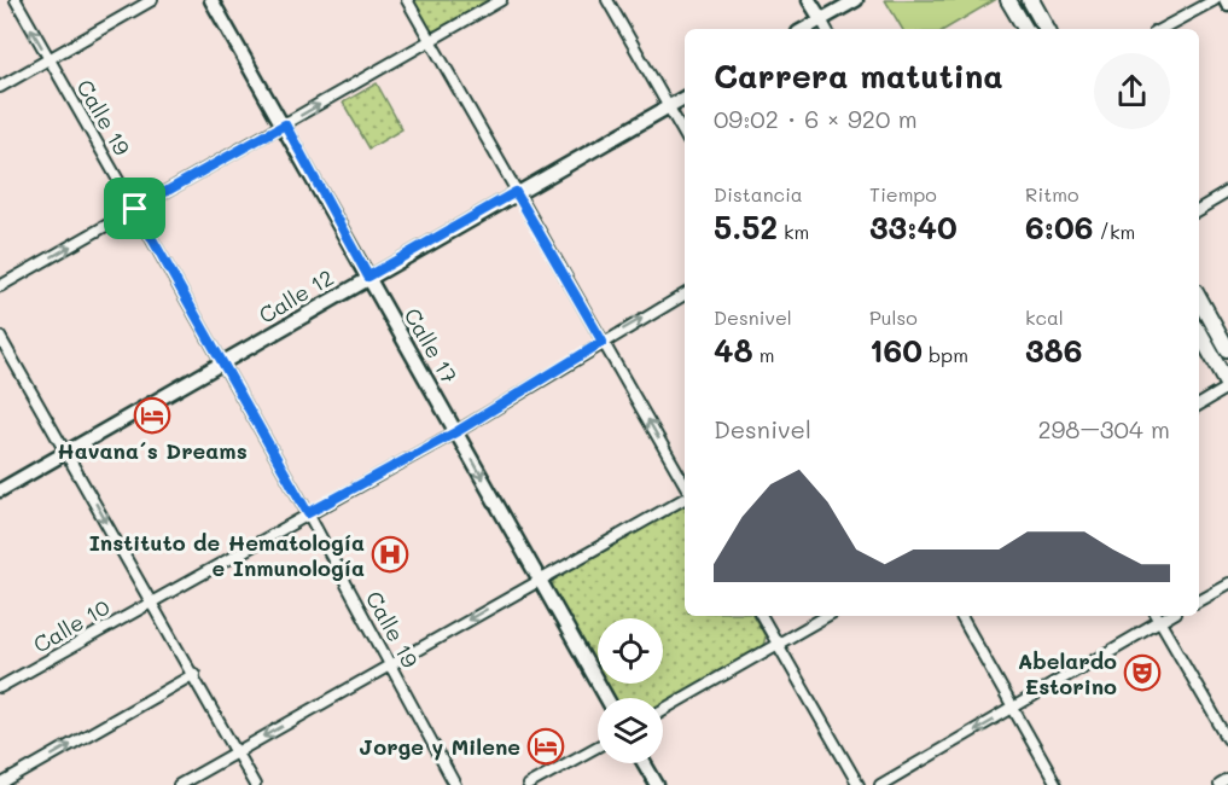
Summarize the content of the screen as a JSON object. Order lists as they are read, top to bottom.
{
  "streets": {
    "street": [
      "Calle 19",
      "Calle 12",
      "Calle 17",
      "Calle 10"
    ]
  },
  "crossings": [
    ["Calle 19", "Calle 12"],
    ["Calle 19", "Calle 10"],
    ["Calle 12", "Calle 17"],
    ["Calle 17", "Calle 10"]
  ],
  "places": {
    "hotel": ["Havana´s Dreams", "Jorge y Milene"],
    "hospital": ["Instituto de Hematología e Inmunología"],
    "theatre": ["Abelardo Estorino"]
  },
  "page": {
    "heading": ["Carrera matutina", "09:02 · 6 × 920 m"],
    "stats": [
      ["Distancia", "5.52 km"],
      ["Tiempo", "33:40"],
      ["Ritmo", "6:06 /km"],
      ["Desnivel", "48 m"],
      ["Pulso", "160 bpm"],
      ["kcal", "386"]
    ],
    "chart": ["Desnivel", "298–304 m"]
  }
}
